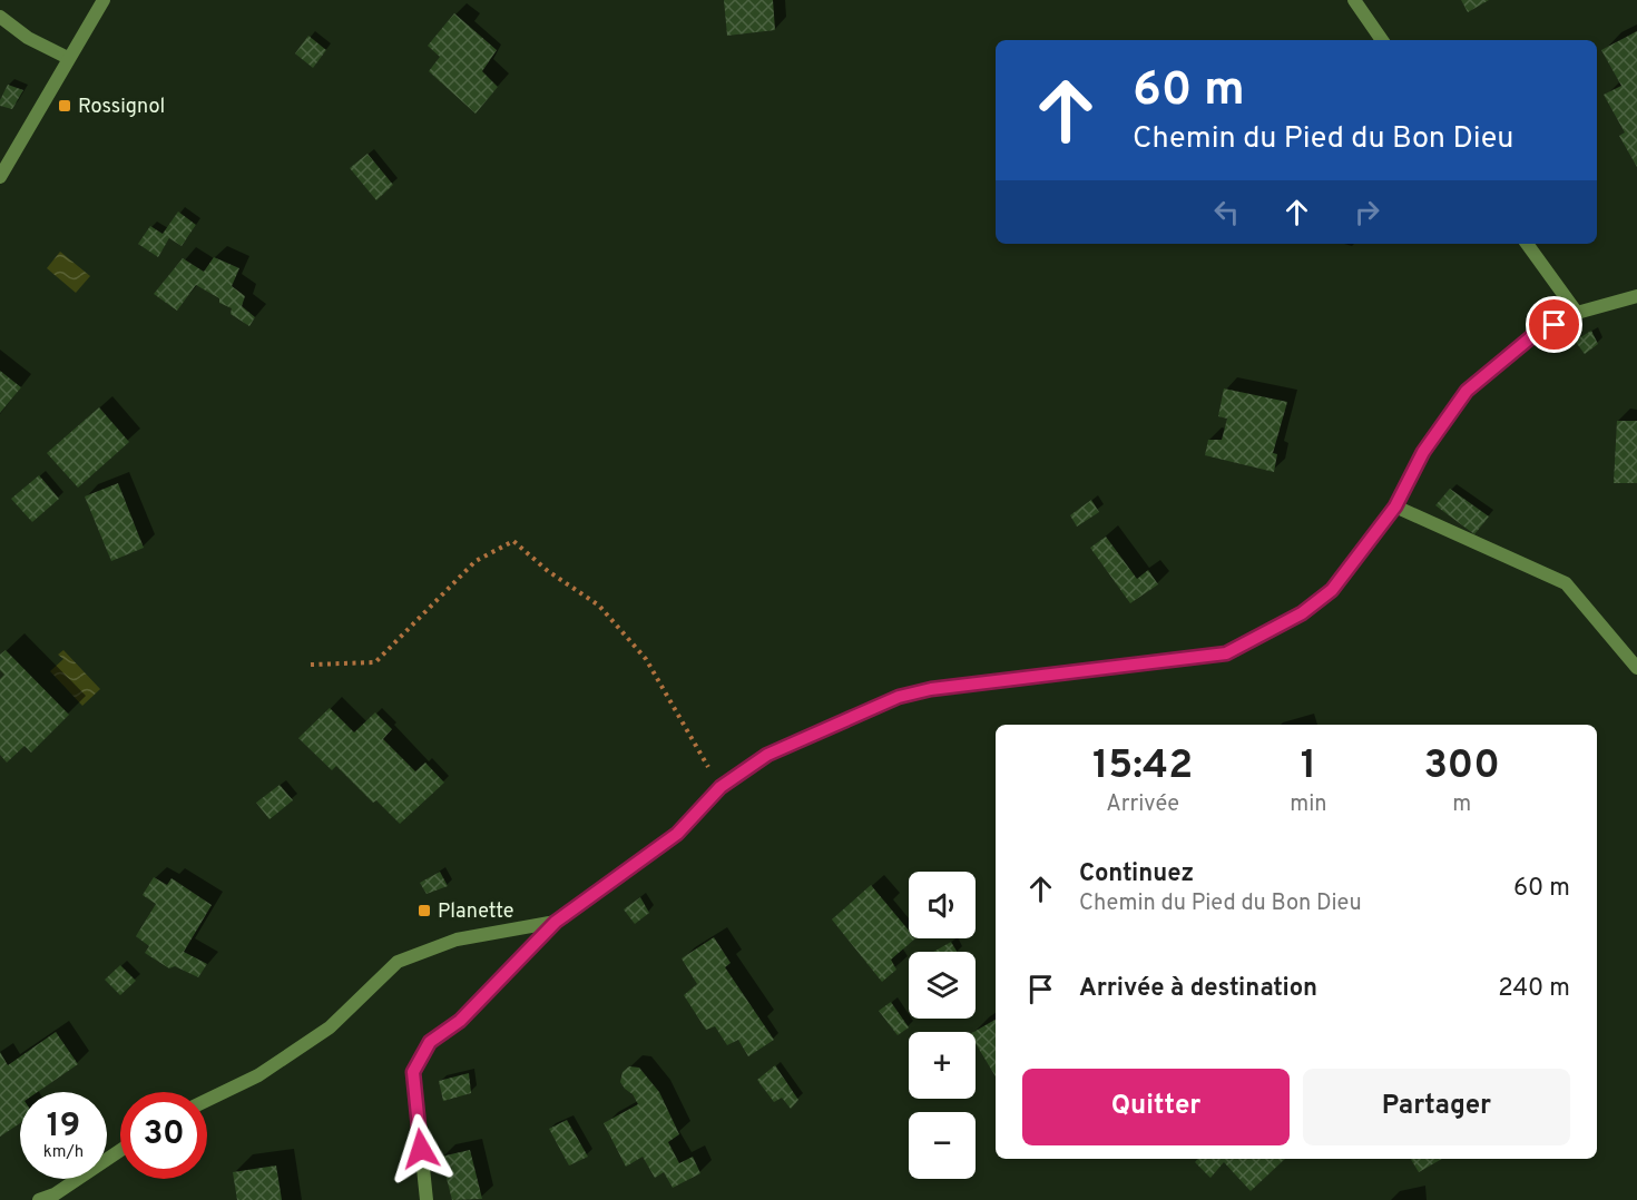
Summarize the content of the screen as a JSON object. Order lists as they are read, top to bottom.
{
  "places": {
    "transit": ["Rossignol", "Planette"]
  },
  "page": {
    "turn": ["60 m", "Chemin du Pied du Bon Dieu"],
    "eta": [
      "15:42",
      "Arrivée",
      "1",
      "min",
      "300",
      "m"
    ],
    "list": [
      {
        "name": "Continuez",
        "note": "Chemin du Pied du Bon Dieu",
        "value": "60 m"
      },
      {
        "name": "Arrivée à destination",
        "value": "240 m"
      }
    ],
    "map_buttons": ["+", "−"],
    "buttons": ["Quitter", "Partager"],
    "speed": "19 km/h",
    "limit": "30"
  }
}
